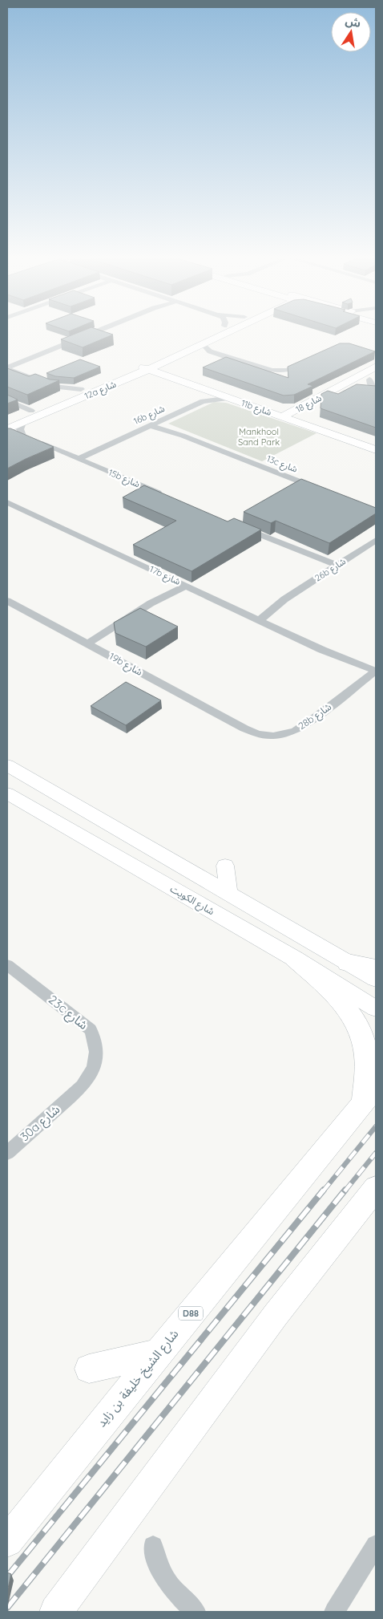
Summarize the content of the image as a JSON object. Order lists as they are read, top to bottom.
{
  "streets": {
    "main road": ["D88", "شارع الشيخ خليفة بن زايد"],
    "street": [
      "12a شارع",
      "شارع 18",
      "11b شارع",
      "16b شارع",
      "13c شارع",
      "15b شارع",
      "26b شارع",
      "17b شارع",
      "19b شارع",
      "28b شارع",
      "شارع الكويت",
      "23c شارع",
      "30a شارع"
    ]
  },
  "crossings": [
    ["12a شارع", "11b شارع"],
    ["شارع 18", "11b شارع"],
    ["11b شارع", "16b شارع"],
    ["16b شارع", "13c شارع"],
    ["16b شارع", "15b شارع"],
    ["26b شارع", "17b شارع"],
    ["17b شارع", "28b شارع"],
    ["19b شارع", "28b شارع"],
    ["23c شارع", "30a شارع"]
  ],
  "parks": ["Mankhool Sand Park"],
  "north": "top"
}
